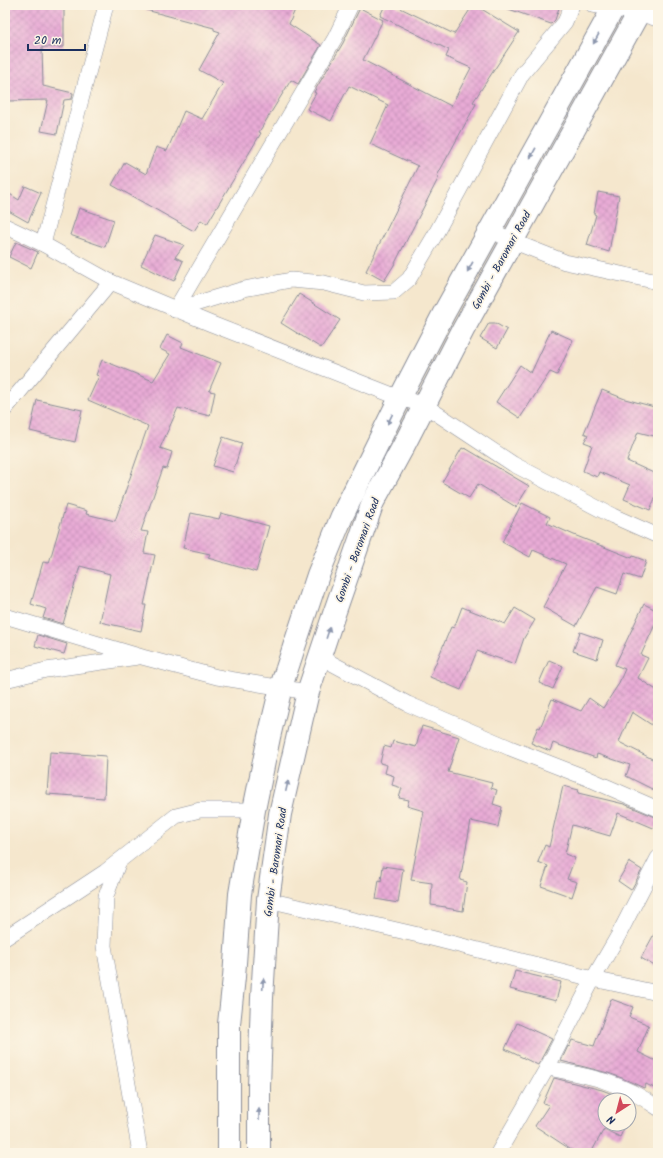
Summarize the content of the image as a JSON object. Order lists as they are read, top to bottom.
{
  "streets": {
    "main road": ["Gombi - Baromari Road"]
  },
  "scale_bar": "20 m",
  "north": "bottom left"
}
